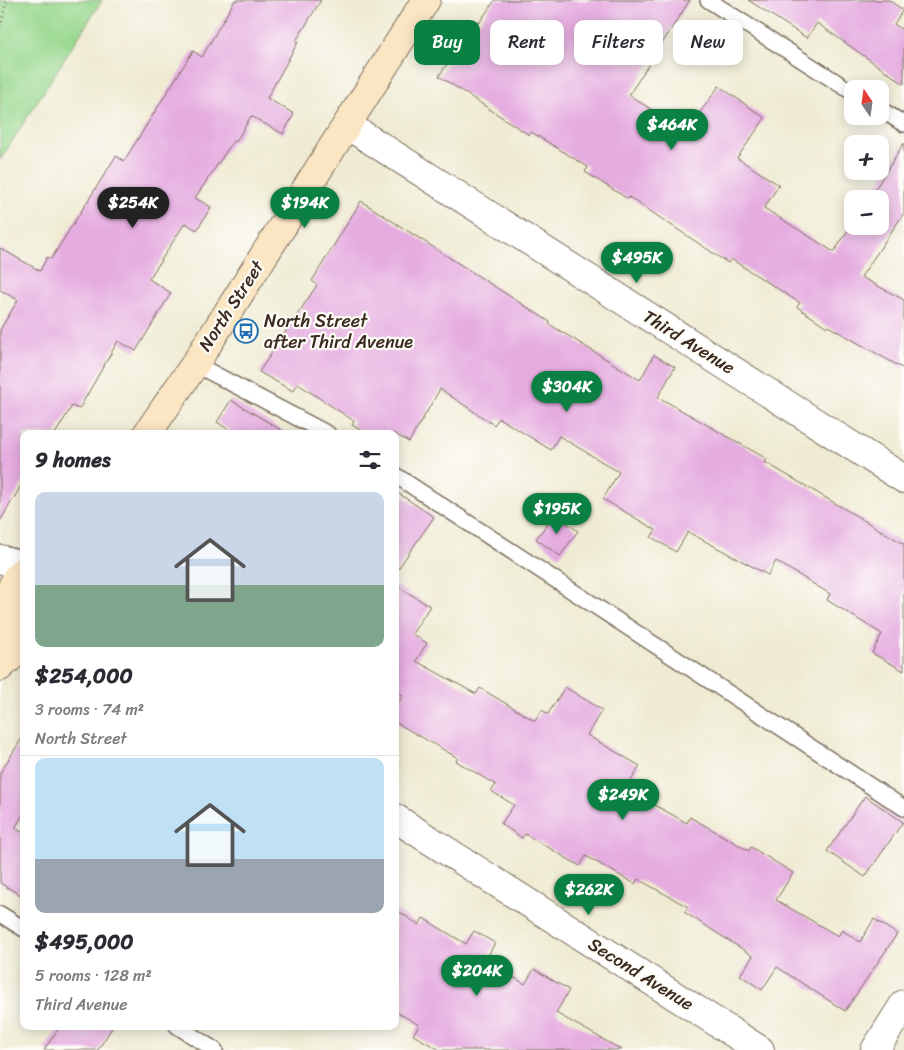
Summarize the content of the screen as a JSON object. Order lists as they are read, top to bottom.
{
  "streets": {
    "main road": ["North Street"],
    "street": ["Third Avenue", "Second Avenue"]
  },
  "crossings": [
    ["North Street", "Third Avenue"]
  ],
  "places": {
    "bus stop": ["North Street after Third Avenue"]
  },
  "north": "top",
  "page": {
    "chip": [
      "Buy",
      "Rent",
      "Filters",
      "New"
    ],
    "map_buttons": ["+", "−"],
    "price": [
      "$464K",
      "$254K",
      "$194K",
      "$495K",
      "$304K",
      "$195K",
      "$249K",
      "$262K",
      "$204K"
    ],
    "heading": "9 homes",
    "list": [
      {
        "name": "$254,000",
        "note": "3 rooms · 74 m² · North Street"
      },
      {
        "name": "$495,000",
        "note": "5 rooms · 128 m² · Third Avenue"
      }
    ]
  }
}
